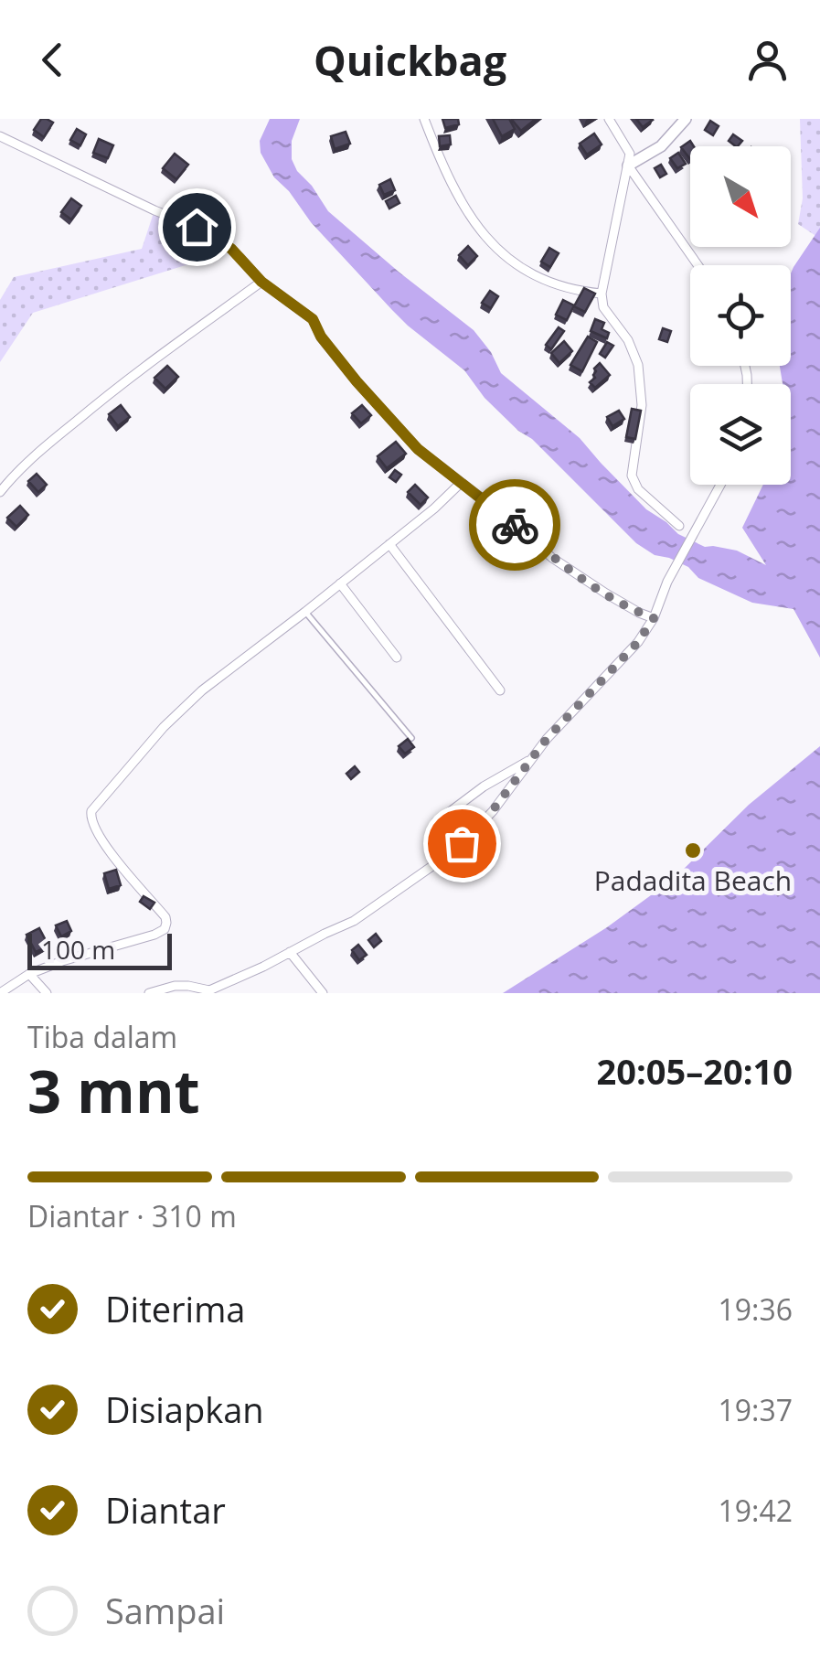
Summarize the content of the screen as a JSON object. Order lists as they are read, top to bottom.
{
  "places": ["Padadita Beach"],
  "scale_bar": "100 m",
  "north": "bottom right",
  "page": {
    "header": "Quickbag",
    "scale": "100 m",
    "heading": ["3 mnt", "Tiba dalam", "20:05–20:10"],
    "bar": "Diantar · 310 m",
    "list": [
      ["Diterima", "19:36"],
      ["Disiapkan", "19:37"],
      ["Diantar", "19:42"],
      "Sampai"
    ]
  }
}
